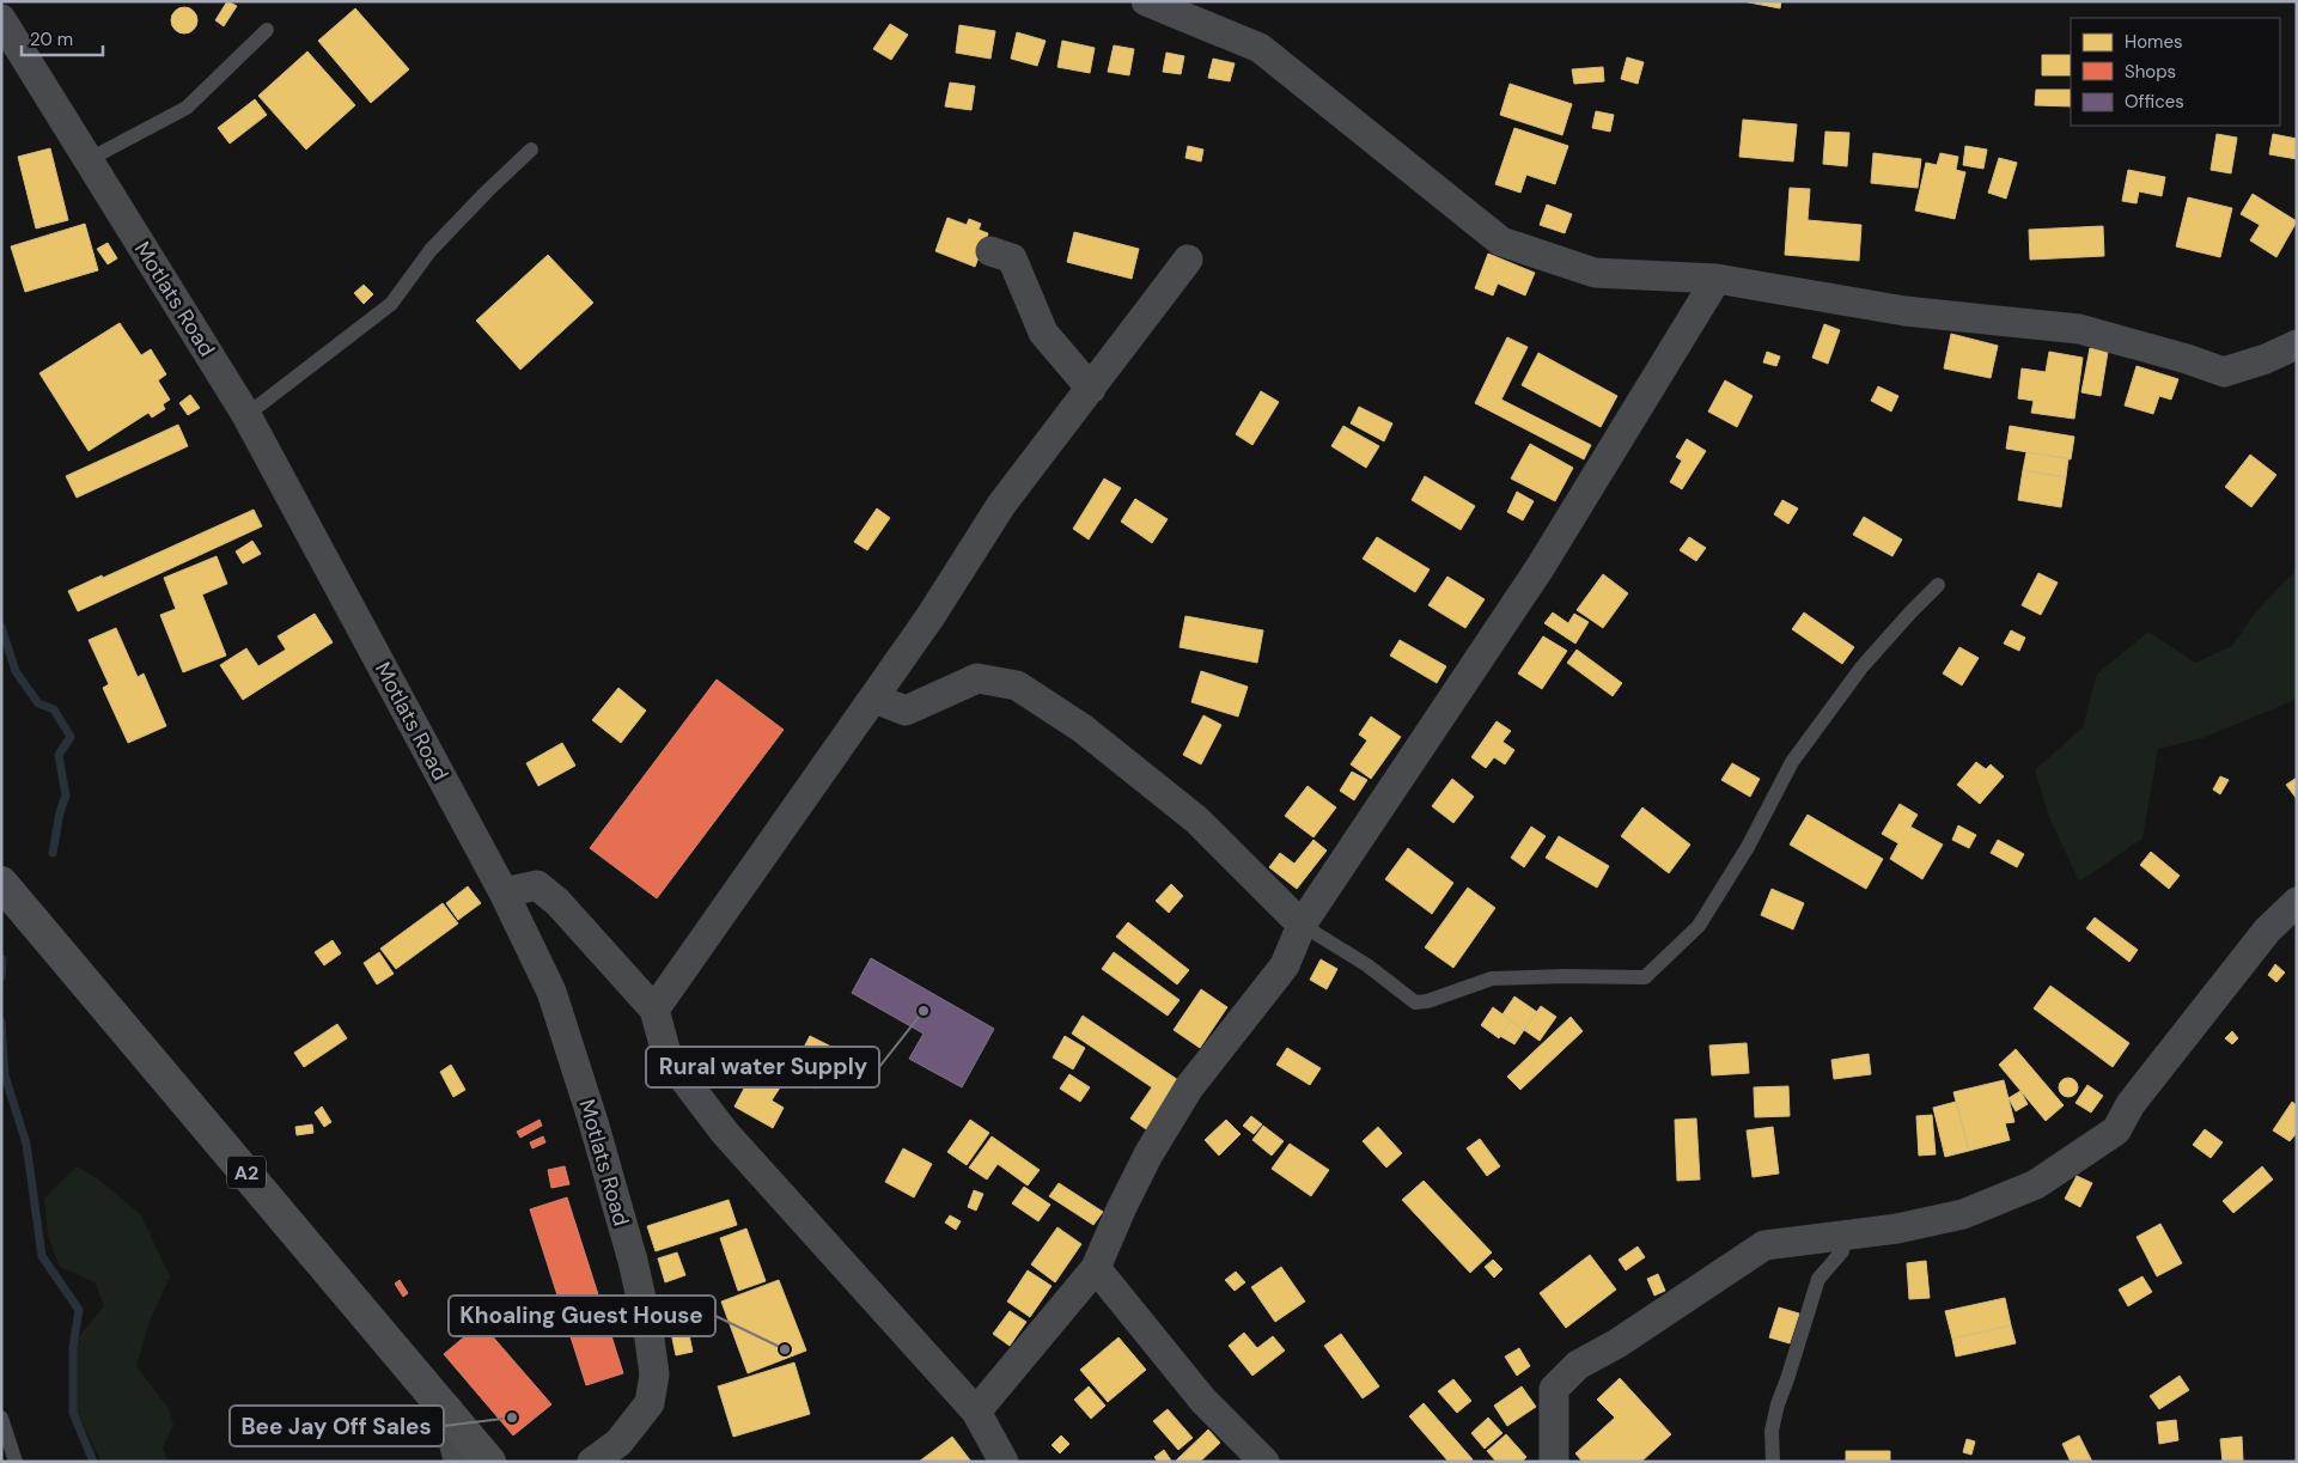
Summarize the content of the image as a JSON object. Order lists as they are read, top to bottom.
{
  "streets": {
    "main road": ["A2"],
    "street": ["Motlats Road"]
  },
  "places": ["Rural water Supply", "Khoaling Guest House", "Bee Jay Off Sales"],
  "legend": ["Homes", "Shops", "Offices"],
  "scale_bar": "20 m"
}
